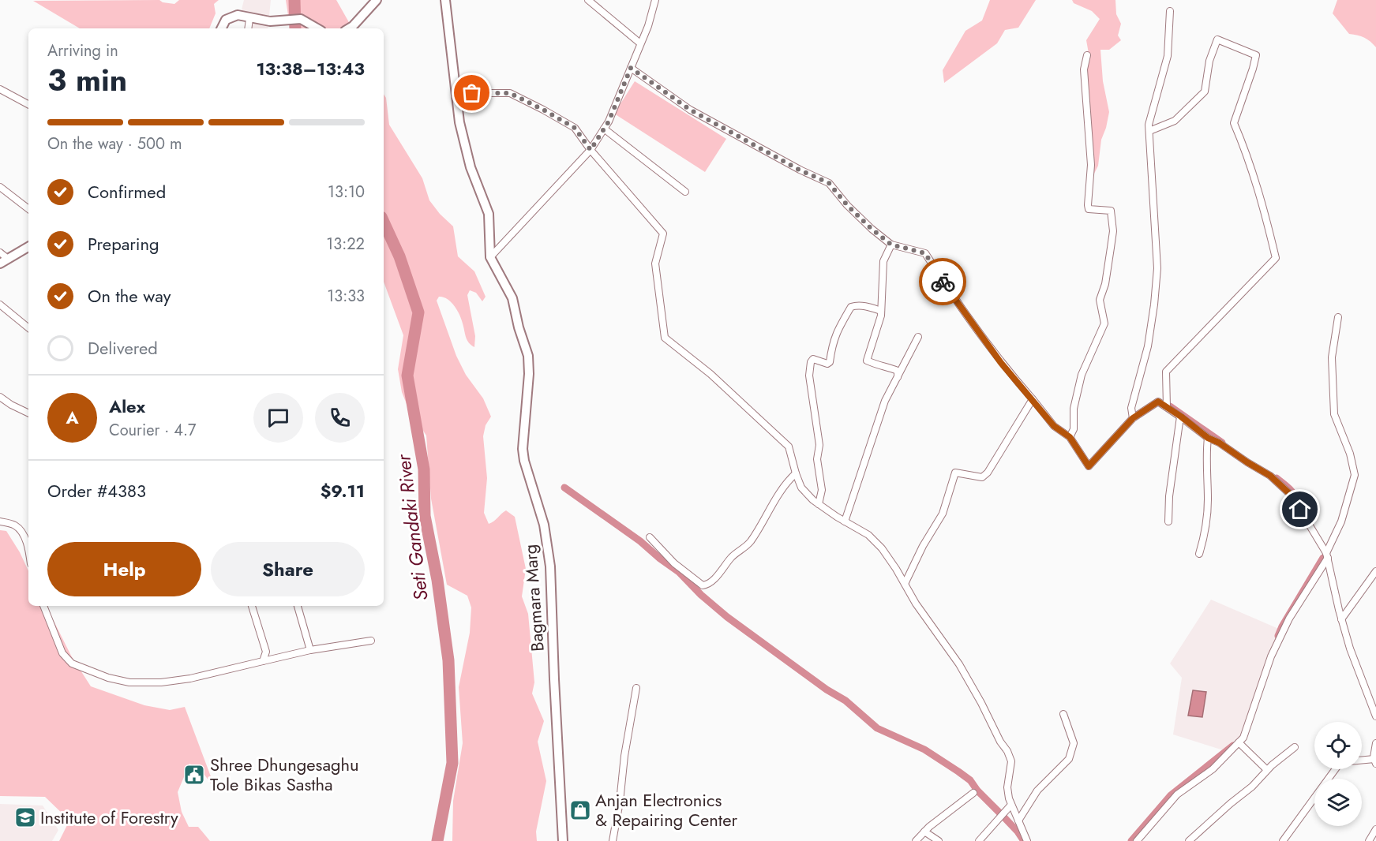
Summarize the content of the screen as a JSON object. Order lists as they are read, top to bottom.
{
  "streets": {
    "main road": ["Bagmara Marg"]
  },
  "water": ["Seti Gandaki River"],
  "places": {
    "public building": ["Shree Dhungesaghu Tole Bikas Sastha"],
    "shop": ["Anjan Electronics & Repairing Center"],
    "school or university": ["Institute of Forestry"]
  },
  "page": {
    "heading": ["3 min", "Arriving in", "13:38–13:43"],
    "panel": [
      "Alex",
      "Courier · 4.7",
      "Order #4383",
      "$9.11"
    ],
    "bar": "On the way · 500 m",
    "list": [
      ["Confirmed", "13:10"],
      ["Preparing", "13:22"],
      ["On the way", "13:33"],
      "Delivered"
    ],
    "round": "A",
    "buttons": ["Help", "Share"]
  }
}
